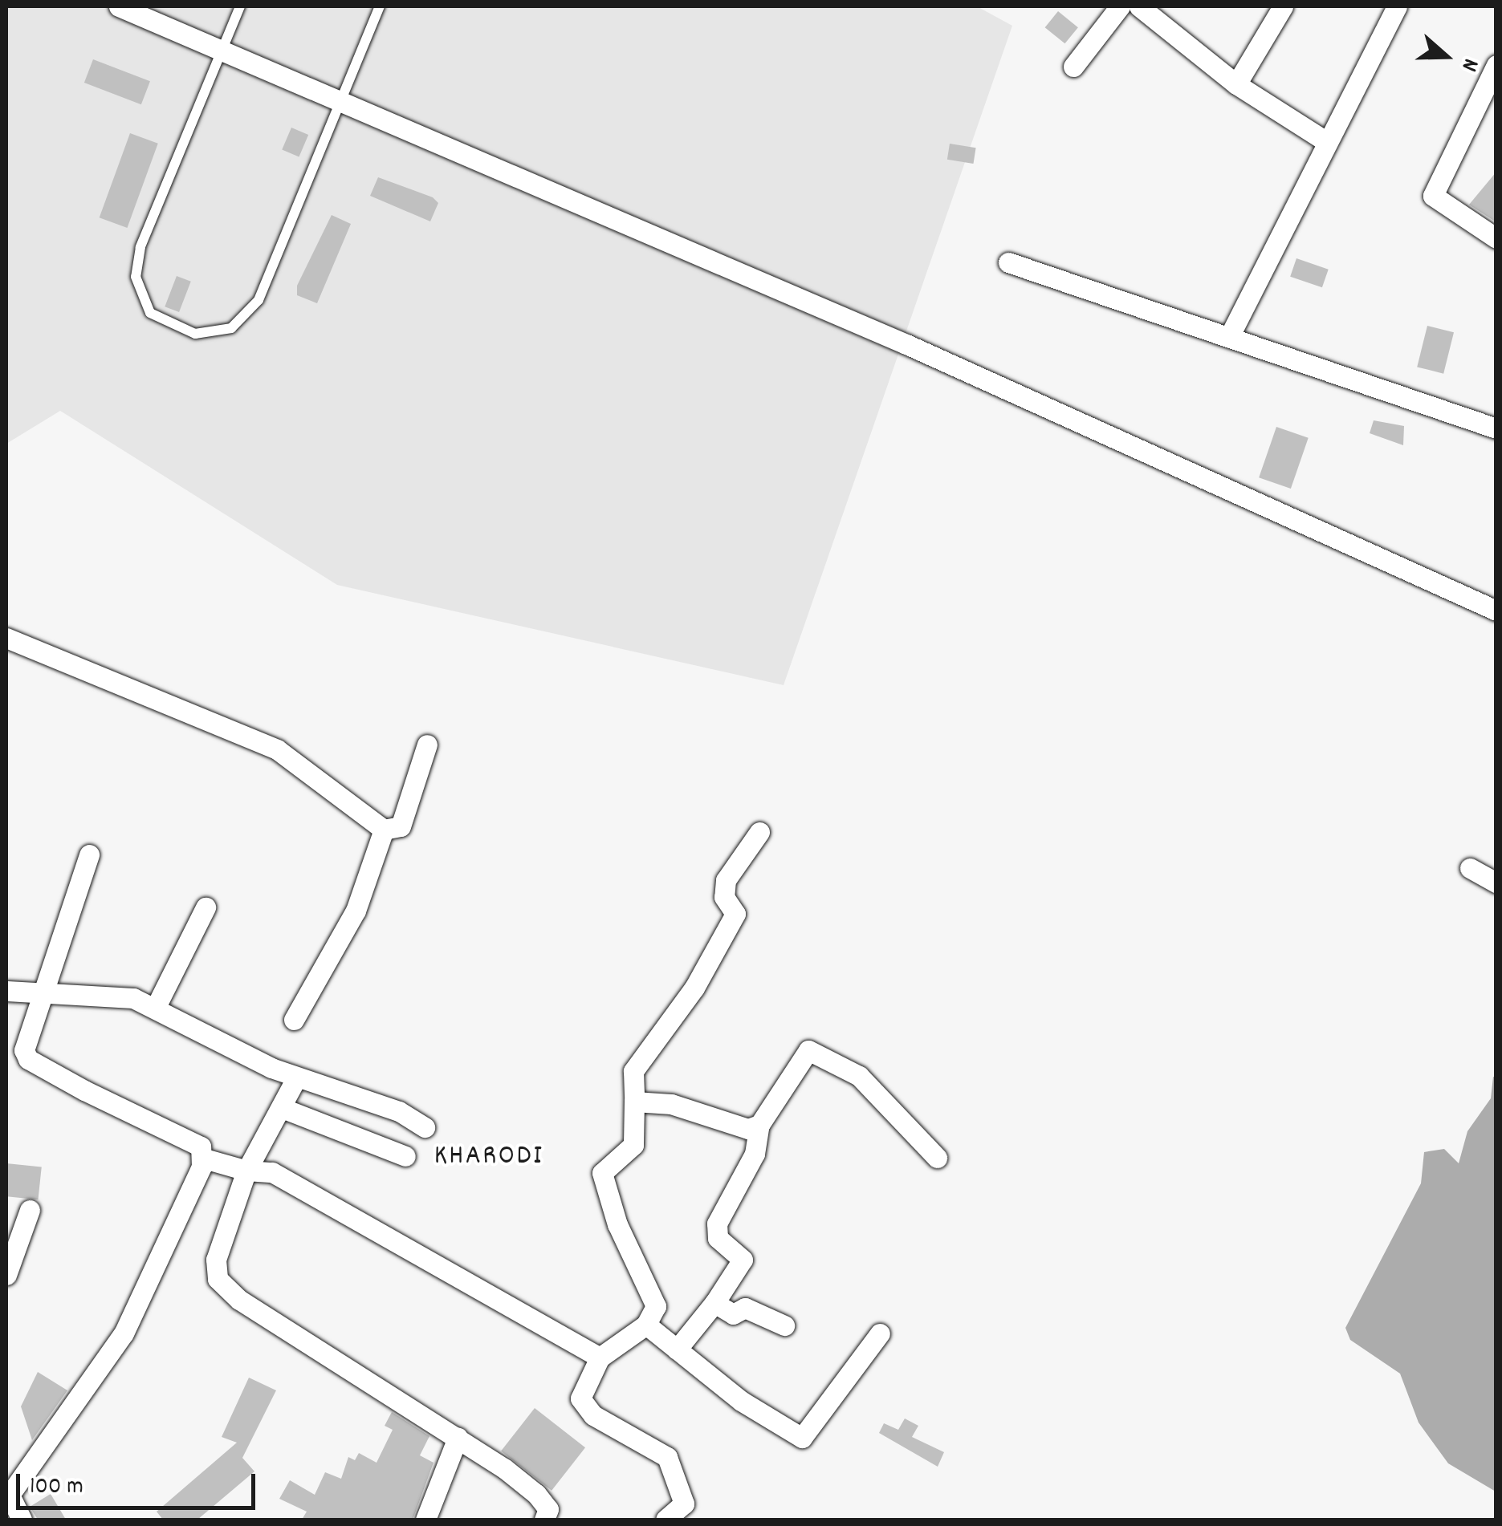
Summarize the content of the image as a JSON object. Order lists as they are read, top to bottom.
{
  "districts": ["KHARODI"],
  "scale_bar": "100 m",
  "north": "right"
}
